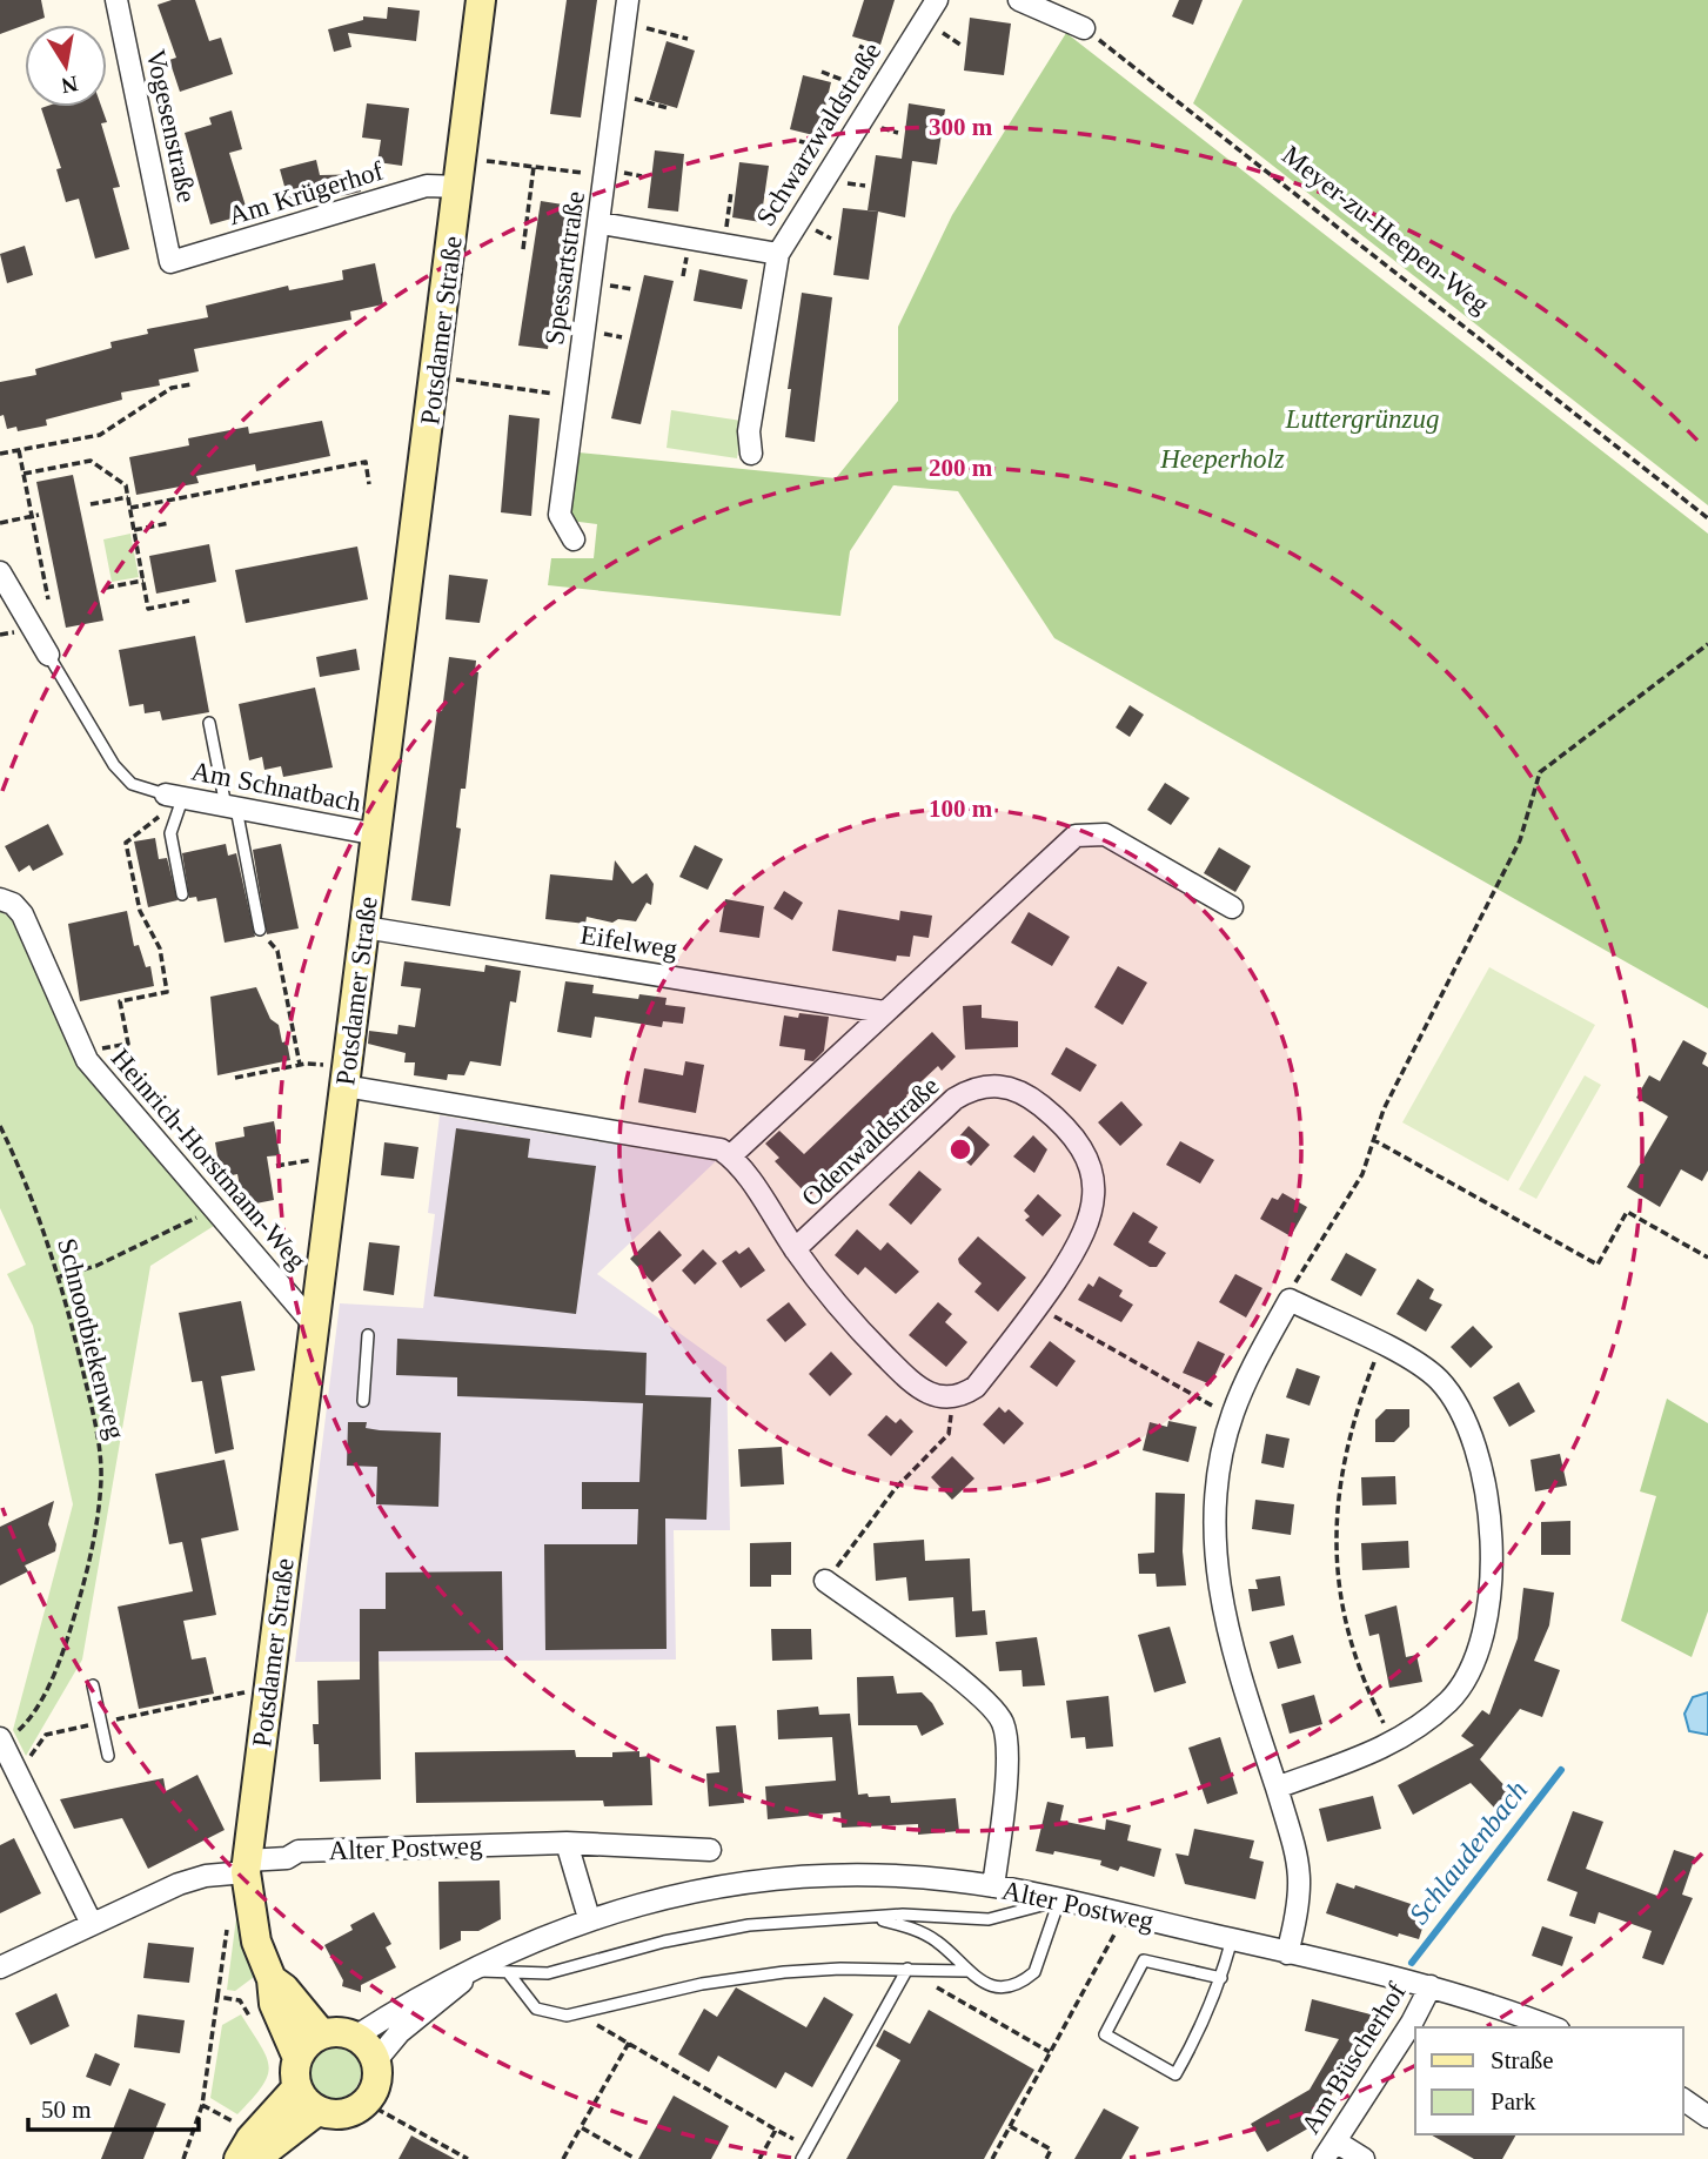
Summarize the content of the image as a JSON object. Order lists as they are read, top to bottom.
{
  "streets": {
    "street": [
      "Vogesenstraße",
      "Schwarzwaldstraße",
      "Am Krügerhof",
      "Spessartstraße",
      "Potsdamer Straße",
      "Am Schnatbach",
      "Eifelweg",
      "Odenwaldstraße",
      "Heinrich-Horstmann-Weg",
      "Alter Postweg",
      "Am Büscherhof"
    ],
    "path": ["Meyer-zu-Heepen-Weg", "Schnootbiekenweg"]
  },
  "crossings": [
    ["Vogesenstraße", "Am Krügerhof"],
    ["Am Krügerhof", "Potsdamer Straße"],
    ["Potsdamer Straße", "Am Schnatbach"],
    ["Potsdamer Straße", "Eifelweg"],
    ["Potsdamer Straße", "Heinrich-Horstmann-Weg"],
    ["Potsdamer Straße", "Alter Postweg"],
    ["Alter Postweg", "Am Büscherhof"]
  ],
  "water": ["Schlaudenbach"],
  "parks": ["Luttergrünzug", "Heeperholz"],
  "legend": ["Straße", "Park"],
  "scale_bar": "50 m",
  "north": "bottom",
  "rings": ["300 m", "200 m", "100 m"]
}
